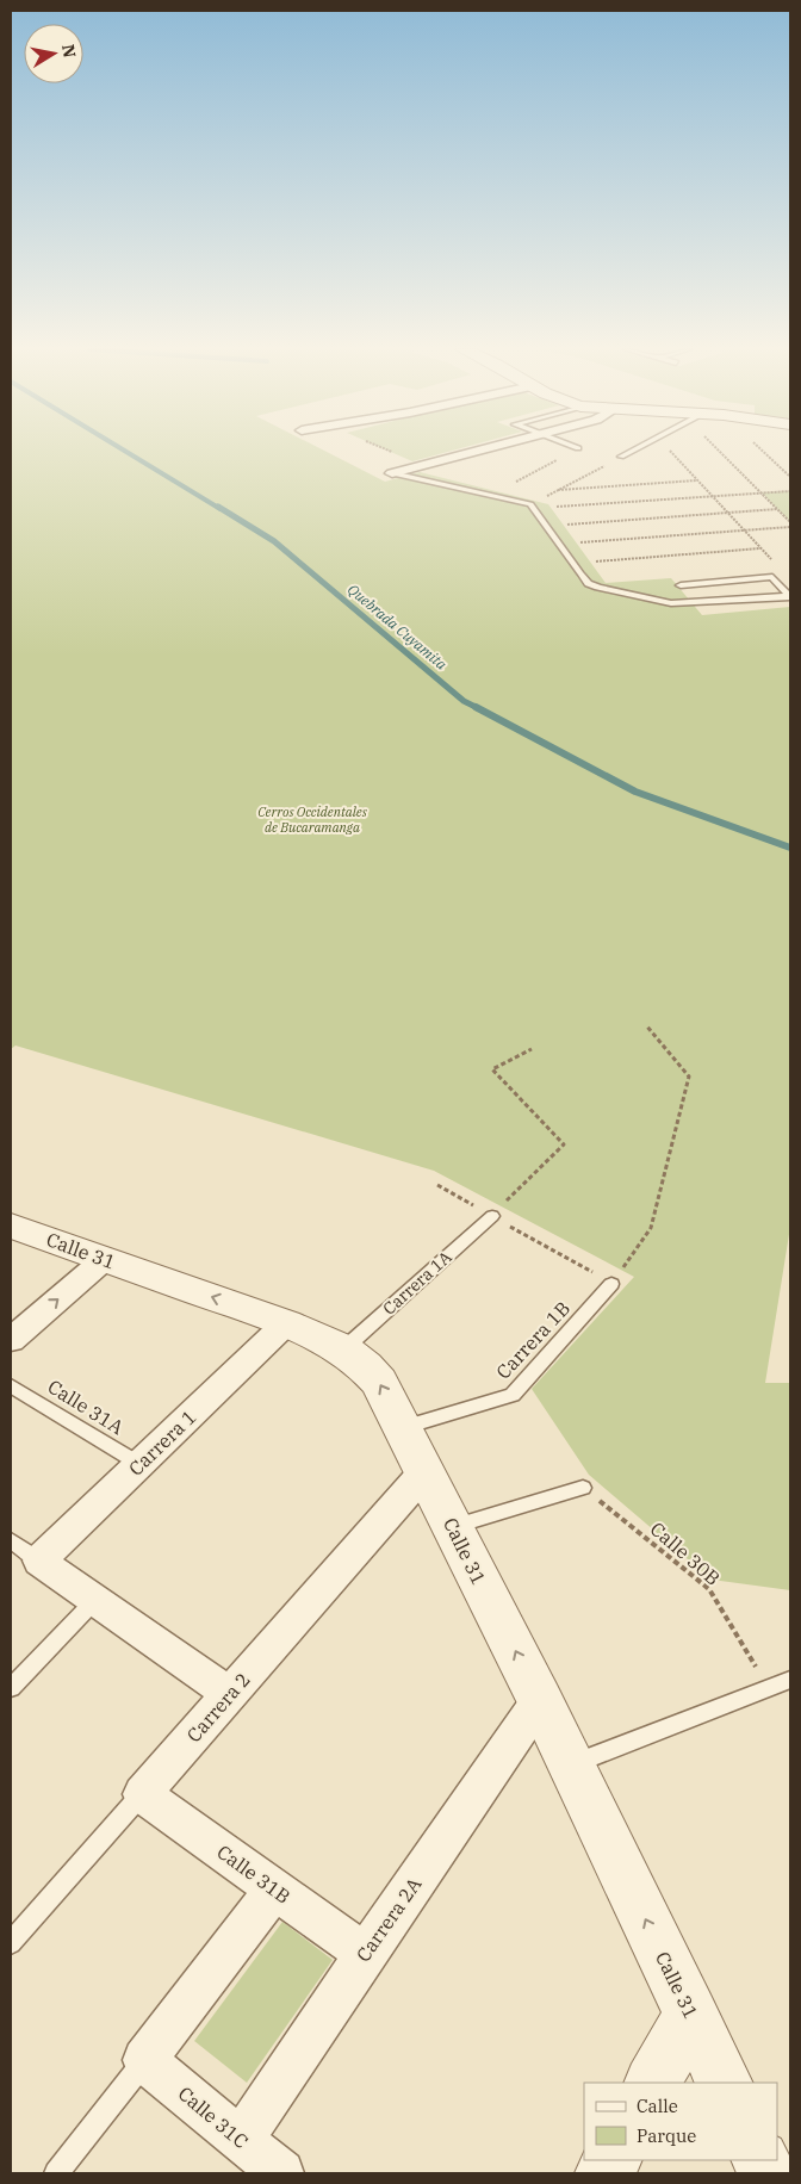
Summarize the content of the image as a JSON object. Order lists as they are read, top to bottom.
{
  "streets": {
    "street": [
      "Calle 31",
      "Carrera 1",
      "Carrera 2",
      "Calle 31B",
      "Carrera 2A",
      "Calle 31C"
    ],
    "lane": ["Carrera 1A", "Carrera 1B", "Calle 31A"],
    "path": ["Calle 30B"]
  },
  "crossings": [
    ["Calle 31", "Carrera 1A"],
    ["Calle 31", "Carrera 1B"],
    ["Calle 31", "Carrera 1"],
    ["Calle 31", "Carrera 2"],
    ["Calle 31", "Carrera 2A"],
    ["Calle 31A", "Carrera 1"],
    ["Carrera 2", "Calle 31B"],
    ["Calle 31B", "Carrera 2A"],
    ["Carrera 2A", "Calle 31C"]
  ],
  "one_way": ["Calle 31"],
  "water": ["Quebrada Cuyamita"],
  "parks": ["Cerros Occidentales de Bucaramanga"],
  "legend": ["Calle", "Parque"],
  "north": "right"
}
